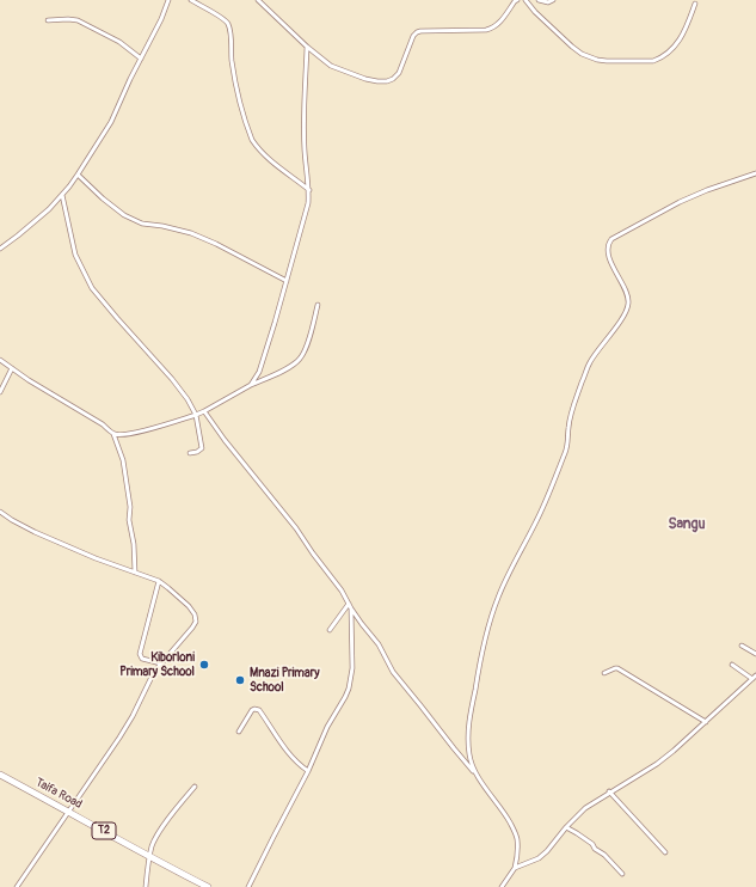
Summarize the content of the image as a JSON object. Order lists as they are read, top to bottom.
{
  "streets": {
    "highway": ["Taifa Road", "T2"]
  },
  "districts": ["Sangu"],
  "places": ["Kiborloni Primary School", "Mnazi Primary School"]
}
